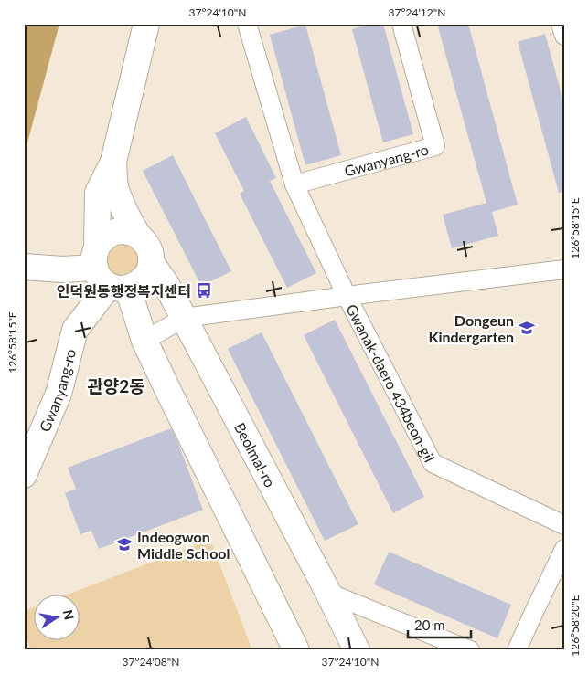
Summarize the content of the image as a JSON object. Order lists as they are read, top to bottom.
{
  "streets": {
    "street": ["Gwanyang-ro", "Gwanak-daero 434beon-gil", "Beolmal-ro"]
  },
  "crossings": [
    ["Gwanyang-ro", "Beolmal-ro"],
    ["Gwanak-daero 434beon-gil", "Beolmal-ro"]
  ],
  "districts": ["관양2동"],
  "places": {
    "bus stop": ["인덕원동행정복지센터"],
    "school or university": ["Dongeun Kindergarten", "Indeogwon Middle School"]
  },
  "scale_bar": "20 m",
  "north": "right",
  "coordinates": [
    "37°24'10\"N",
    "37°24'12\"N",
    "126°58'15\"E",
    "126°58'20\"E",
    "37°24'08\"N"
  ]
}
